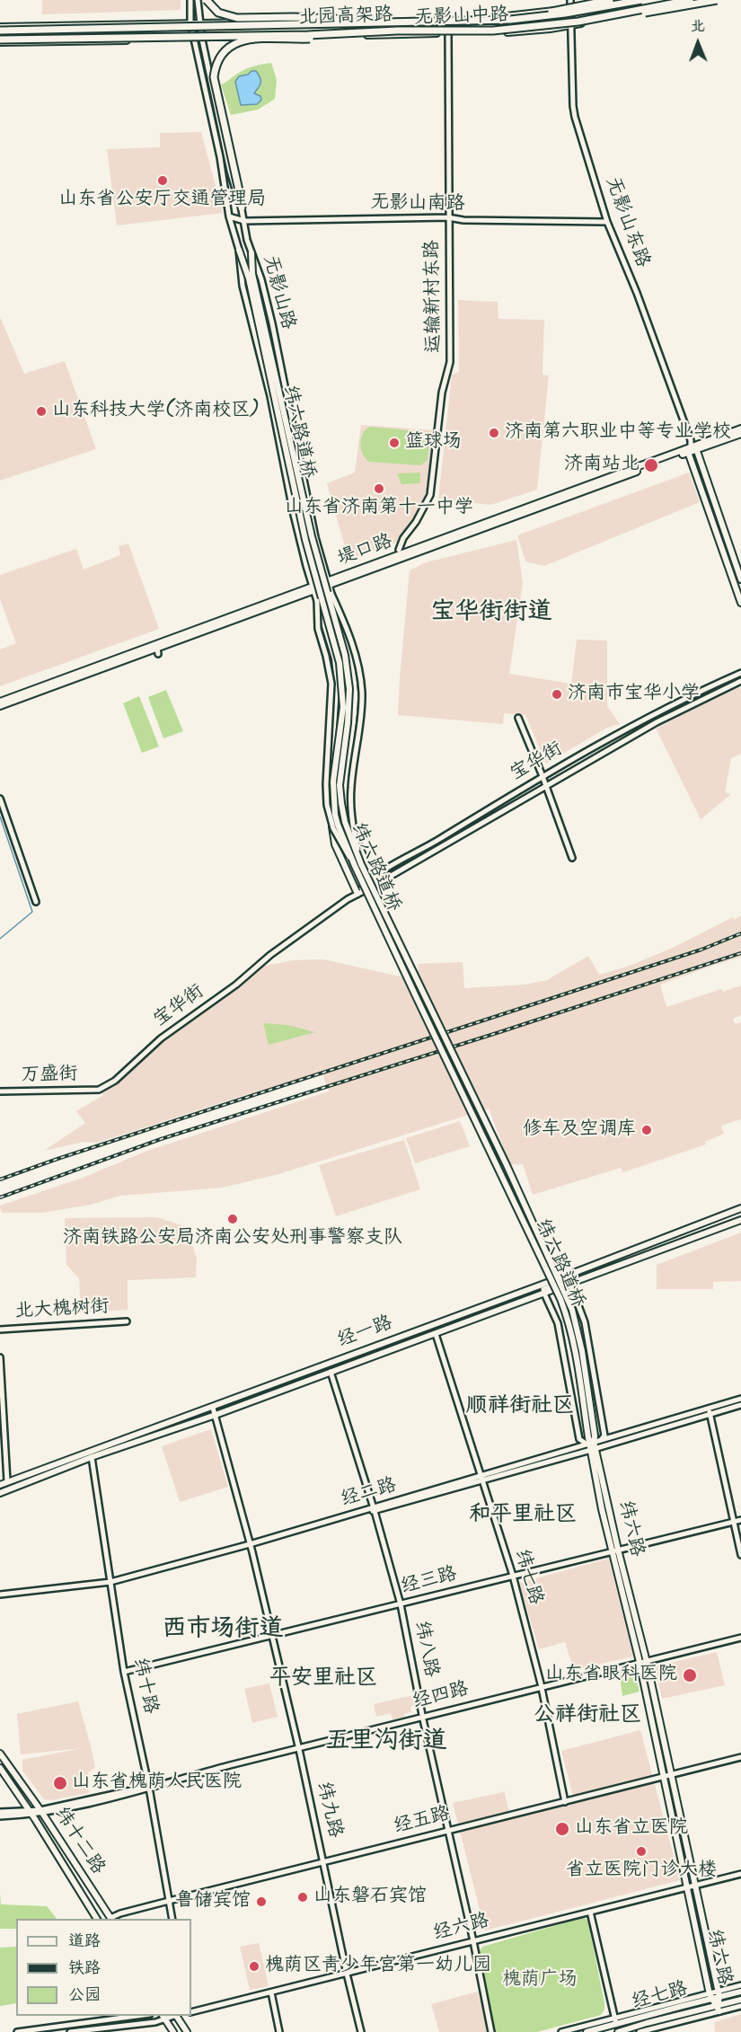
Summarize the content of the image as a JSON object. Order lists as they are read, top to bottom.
{
  "streets": {
    "highway": ["北园高架路"],
    "main road": [
      "无影山中路",
      "纬六路道桥",
      "堤口路",
      "经一路",
      "纬六路",
      "纬十二路",
      "经七路"
    ],
    "street": [
      "无影山南路",
      "无影山东路",
      "无影山路",
      "运输新村东路",
      "宝华街",
      "万盛街",
      "北大槐树街",
      "经二路",
      "纬七路",
      "经三路",
      "纬八路",
      "纬十路",
      "经四路",
      "纬九路",
      "经五路",
      "经六路"
    ]
  },
  "crossings": [
    ["北园高架路", "无影山中路"],
    ["无影山中路", "无影山东路"],
    ["无影山中路", "无影山路"],
    ["无影山中路", "运输新村东路"],
    ["无影山南路", "无影山东路"],
    ["无影山南路", "无影山路"],
    ["无影山南路", "运输新村东路"],
    ["无影山东路", "堤口路"],
    ["无影山路", "纬六路道桥"],
    ["无影山路", "堤口路"],
    ["纬六路道桥", "经二路"],
    ["纬六路道桥", "纬六路"],
    ["宝华街", "万盛街"],
    ["经一路", "纬六路"],
    ["经一路", "纬七路"],
    ["经一路", "纬八路"],
    ["经一路", "纬十路"],
    ["经一路", "纬九路"],
    ["经二路", "纬六路"],
    ["经二路", "纬七路"],
    ["经二路", "纬八路"],
    ["经二路", "纬十路"],
    ["经二路", "纬九路"],
    ["纬六路", "经三路"],
    ["纬六路", "经四路"],
    ["纬六路", "经五路"],
    ["纬六路", "经六路"],
    ["纬六路", "经七路"],
    ["纬七路", "经三路"],
    ["纬七路", "经四路"],
    ["纬七路", "经五路"],
    ["经三路", "纬八路"],
    ["经三路", "纬十路"],
    ["经三路", "纬九路"],
    ["纬八路", "经四路"],
    ["纬八路", "经五路"],
    ["纬八路", "经六路"],
    ["纬十路", "经四路"],
    ["纬十路", "经五路"],
    ["经四路", "纬九路"],
    ["经四路", "纬十二路"],
    ["纬九路", "经五路"],
    ["纬九路", "经六路"],
    ["经五路", "纬十二路"]
  ],
  "districts": [
    "宝华街街道",
    "顺祥街社区",
    "和平里社区",
    "西市场街道",
    "平安里社区",
    "公祥街社区",
    "五里沟街道"
  ],
  "parks": ["槐荫广场"],
  "places": [
    "山东省公安厅交通管理局",
    "山东科技大学(济南校区)",
    "济南第六职业中等专业学校",
    "篮球场",
    "济南站北",
    "山东省济南第十一中学",
    "济南市宝华小学",
    "修车及空调库",
    "济南铁路公安局济南公安处刑事警察支队",
    "山东省眼科医院",
    "山东省槐荫人民医院",
    "山东省立医院",
    "省立医院门诊大楼",
    "山东磐石宾馆",
    "鲁储宾馆",
    "槐荫区青少年宫第一幼儿园"
  ],
  "legend": ["道路", "铁路", "公园"],
  "north": "top"
}
